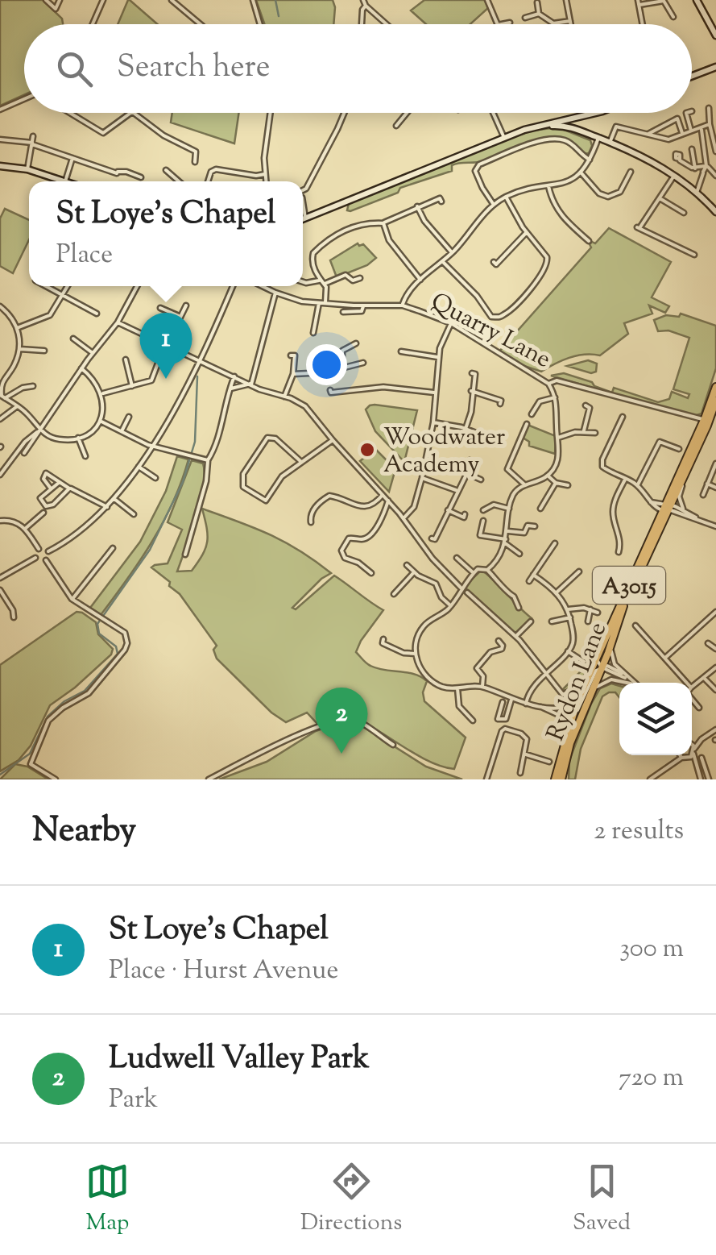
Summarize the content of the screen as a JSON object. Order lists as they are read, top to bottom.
{
  "streets": {
    "main road": ["A3015", "Rydon Lane"],
    "street": ["Quarry Lane"]
  },
  "crossings": [
    ["Quarry Lane", "Rydon Lane"],
    ["A3015", "Rydon Lane"]
  ],
  "places": ["Woodwater Academy"],
  "page": {
    "search": "Search here",
    "popup": ["St Loye's Chapel", "Place"],
    "pins": ["1", "2"],
    "heading": ["Nearby", "2 results"],
    "list": [
      {
        "mark": "1",
        "name": "St Loye's Chapel",
        "note": "Place · Hurst Avenue",
        "value": "300 m"
      },
      {
        "mark": "2",
        "name": "Ludwell Valley Park",
        "note": "Park",
        "value": "720 m"
      }
    ],
    "nav": ["Map", "Directions", "Saved"]
  }
}
